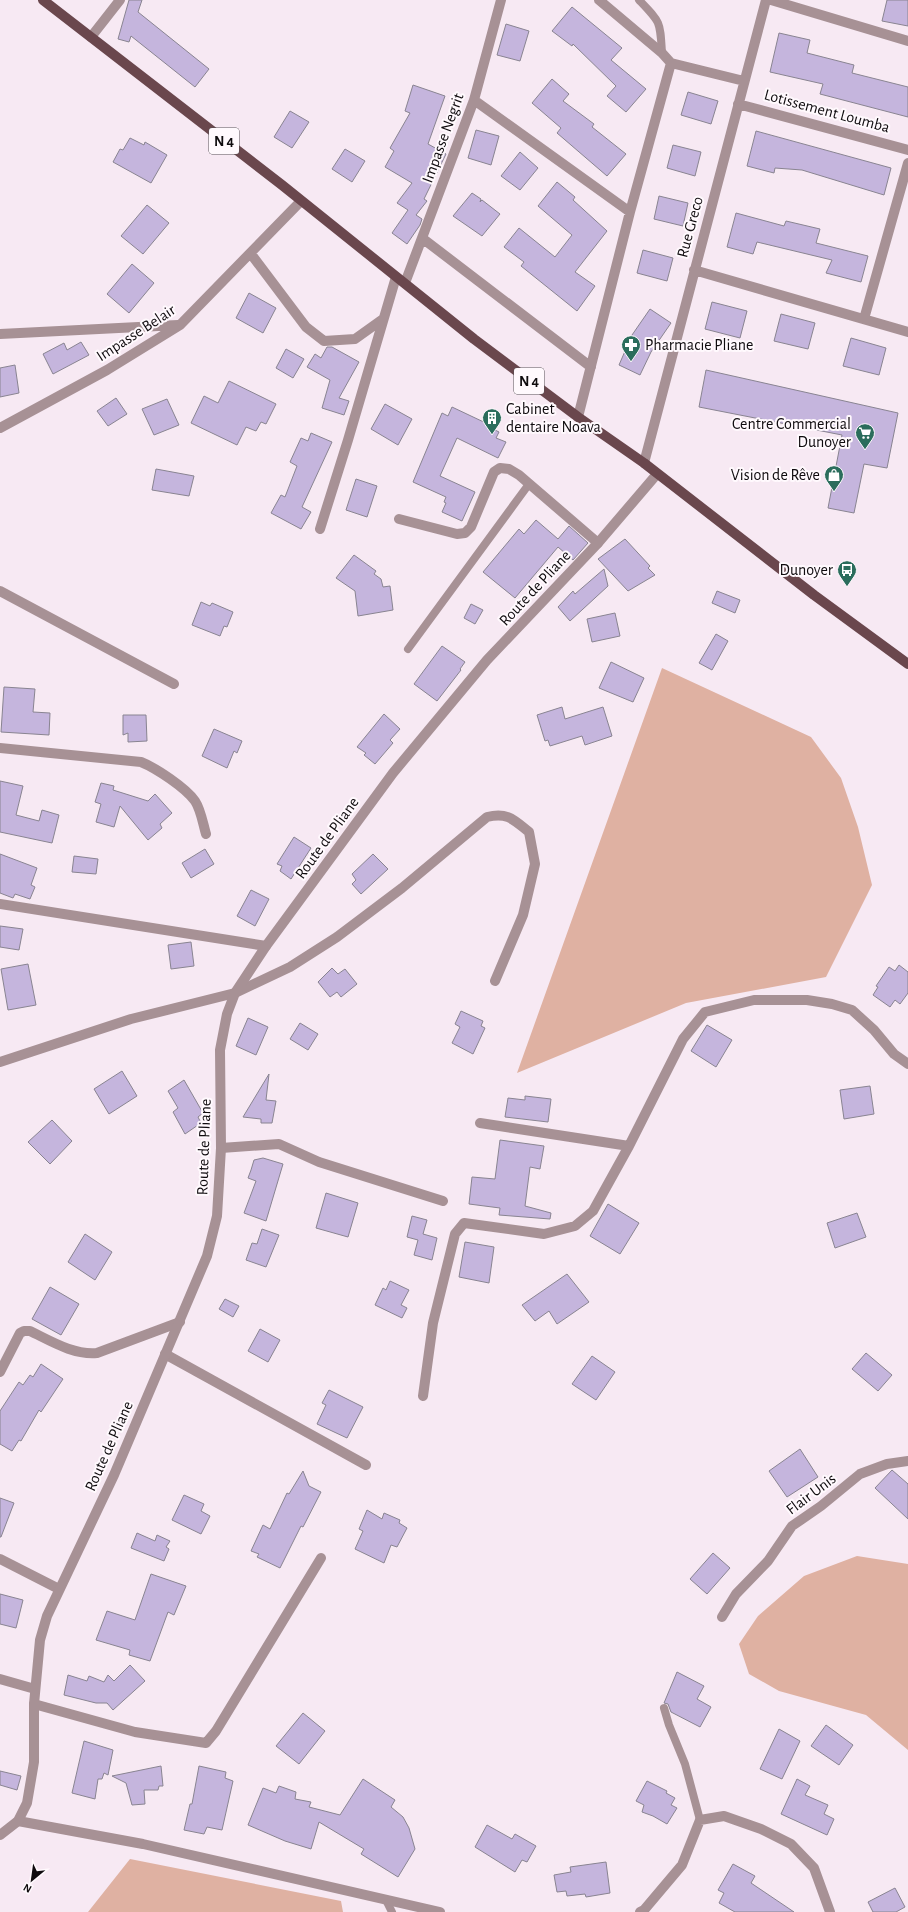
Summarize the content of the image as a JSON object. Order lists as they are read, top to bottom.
{
  "streets": {
    "main road": ["N 4"],
    "street": [
      "Lotissement Loumba",
      "Impasse Negrit",
      "Rue Greco",
      "Impasse Belair",
      "Route de Pliane",
      "Flair Unis"
    ]
  },
  "crossings": [
    ["Lotissement Loumba", "Rue Greco"],
    ["Impasse Negrit", "N 4"],
    ["N 4", "Rue Greco"],
    ["N 4", "Impasse Belair"],
    ["N 4", "Route de Pliane"]
  ],
  "places": {
    "pharmacy": ["Pharmacie Pliane"],
    "building": ["Cabinet dentaire Noava"],
    "supermarket": ["Centre Commercial Dunoyer"],
    "shop": ["Vision de Rêve"],
    "bus stop": ["Dunoyer"]
  },
  "north": "bottom left"
}
